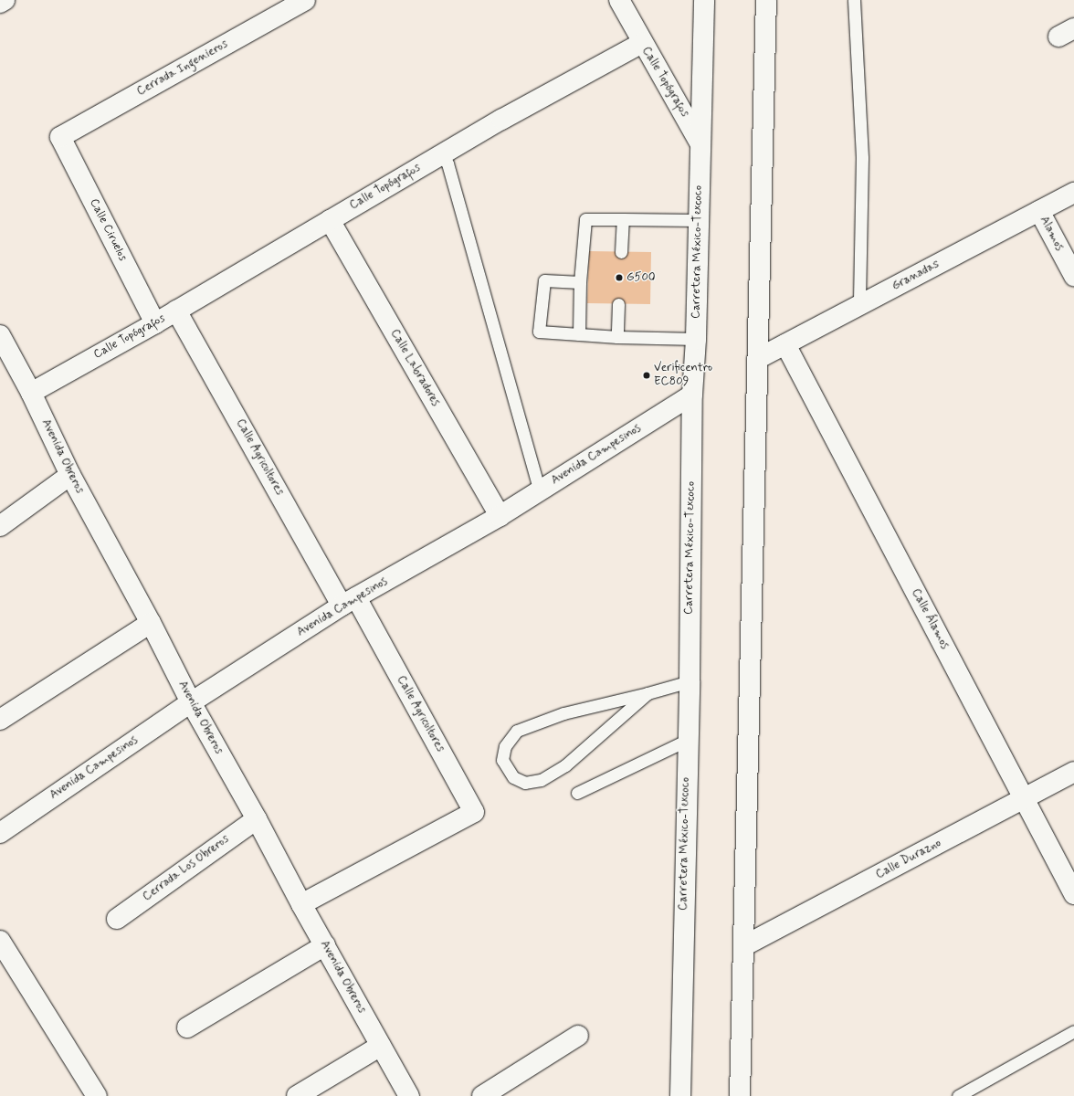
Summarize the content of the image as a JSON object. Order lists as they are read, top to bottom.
{
  "streets": {
    "main road": [
      "Cerrada Ingenieros",
      "Calle Topógrafos",
      "Calle Ciruelos",
      "Alamos",
      "Carretera México-Texcoco",
      "Granadas",
      "Calle Labradores",
      "Avenida Campesinos",
      "Avenida Obreros",
      "Calle Agricultores",
      "Calle Álamos",
      "Calle Durazno",
      "Cerrada Los Obreros"
    ]
  },
  "crossings": [
    ["Cerrada Ingenieros", "Calle Ciruelos"],
    ["Calle Topógrafos", "Calle Ciruelos"],
    ["Calle Topógrafos", "Carretera México-Texcoco"],
    ["Calle Topógrafos", "Calle Labradores"],
    ["Calle Topógrafos", "Avenida Obreros"],
    ["Calle Topógrafos", "Calle Agricultores"],
    ["Alamos", "Granadas"],
    ["Carretera México-Texcoco", "Avenida Campesinos"],
    ["Granadas", "Calle Álamos"],
    ["Calle Labradores", "Avenida Campesinos"],
    ["Avenida Campesinos", "Avenida Obreros"],
    ["Avenida Campesinos", "Calle Agricultores"],
    ["Avenida Obreros", "Calle Agricultores"],
    ["Avenida Obreros", "Cerrada Los Obreros"],
    ["Calle Álamos", "Calle Durazno"]
  ],
  "places": ["G500", "Verificentro EC809"]
}
